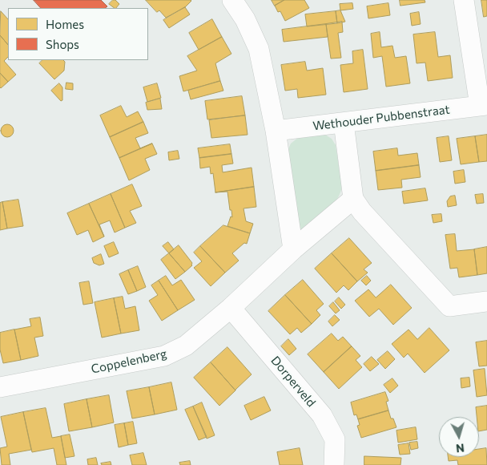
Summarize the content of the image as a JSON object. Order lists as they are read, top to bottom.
{
  "streets": {
    "street": ["Wethouder Pubbenstraat", "Coppelenberg", "Dorperveld"]
  },
  "crossings": [
    ["Coppelenberg", "Dorperveld"]
  ],
  "legend": ["Homes", "Shops"],
  "north": "bottom"
}
